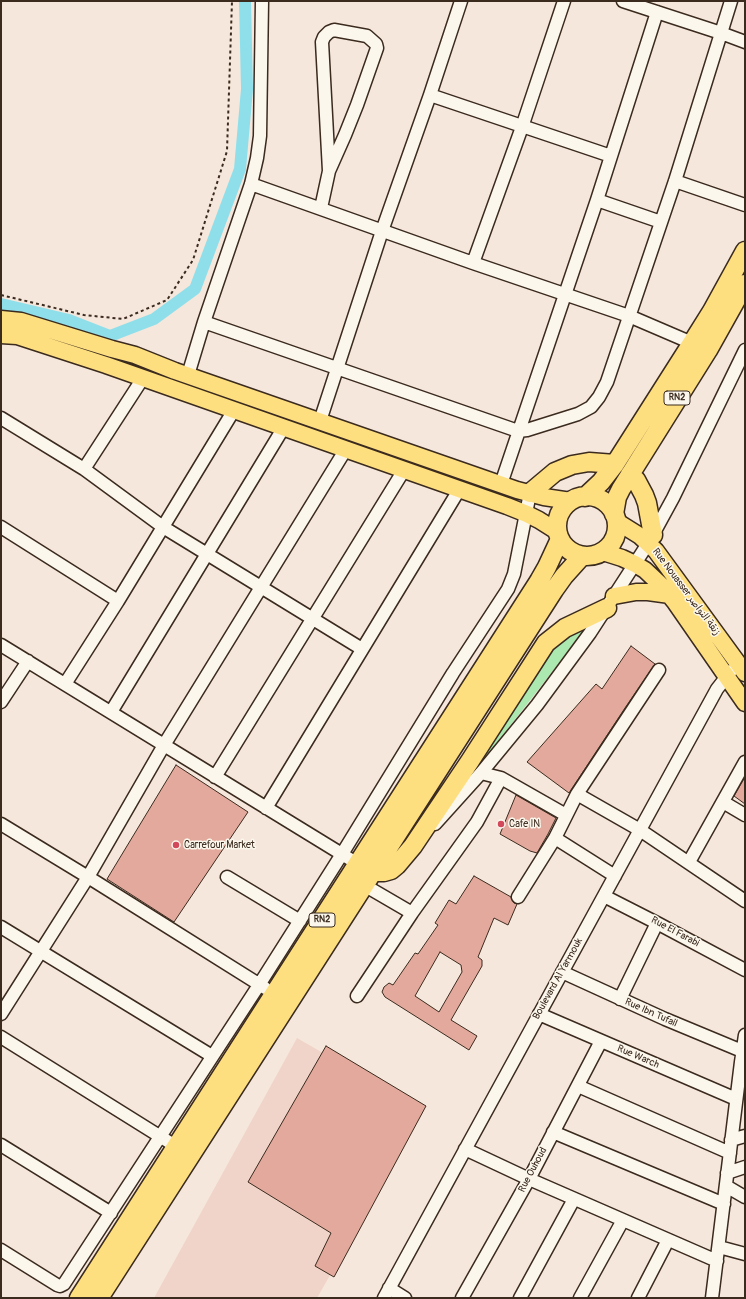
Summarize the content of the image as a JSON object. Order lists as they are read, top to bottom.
{
  "streets": {
    "highway": ["RN2"],
    "main road": ["Rue Nouasser زنقة النواصر"],
    "street": [
      "Rue El Farabi",
      "Boulevard Al Yarmouk",
      "Rue Ibn Tufail",
      "Rue Warch",
      "Rue Ouhoud"
    ]
  },
  "crossings": [
    ["RN2", "Rue Nouasser زنقة النواصر"],
    ["Rue Nouasser زنقة النواصر", "Boulevard Al Yarmouk"],
    ["Rue El Farabi", "Boulevard Al Yarmouk"],
    ["Boulevard Al Yarmouk", "Rue Ibn Tufail"],
    ["Boulevard Al Yarmouk", "Rue Warch"],
    ["Rue Warch", "Rue Ouhoud"]
  ],
  "places": ["Cafe IN", "Carrefour Market"]
}
